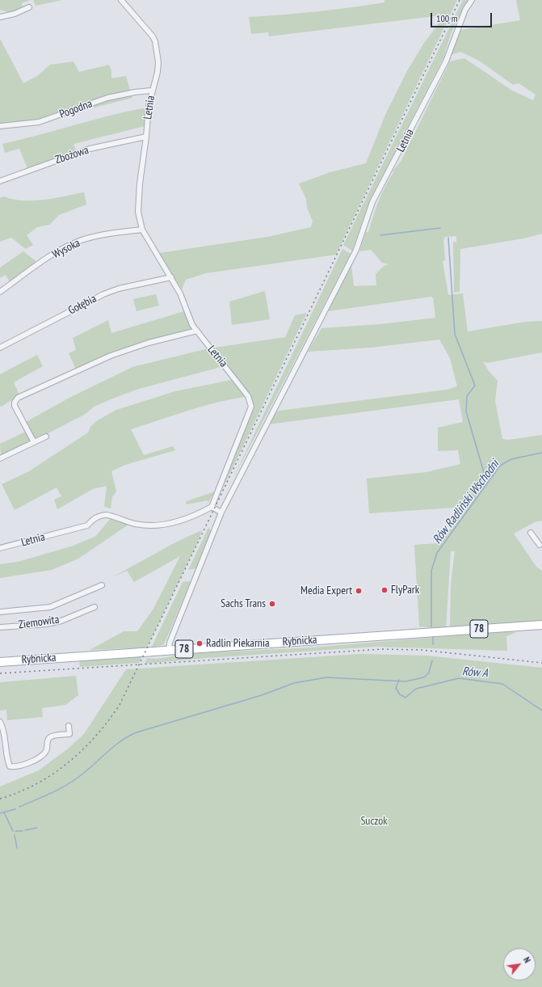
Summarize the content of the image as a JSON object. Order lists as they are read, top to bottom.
{
  "streets": {
    "main road": ["78", "Rybnicka"],
    "street": [
      "Letnia",
      "Pogodna",
      "Zbożowa",
      "Wysoka",
      "Gołębia",
      "Ziemowita"
    ]
  },
  "crossings": [
    ["Letnia", "Pogodna"],
    ["Letnia", "Zbożowa"],
    ["Letnia", "Wysoka"],
    ["Letnia", "Gołębia"],
    ["Letnia", "Rybnicka"]
  ],
  "water": ["Rów Radliński Wschodni", "Rów A"],
  "parks": ["Suczok"],
  "places": [
    "FlyPark",
    "Media Expert",
    "Sachs Trans",
    "Radlin Piekarnia"
  ],
  "scale_bar": "100 m",
  "north": "top right"
}
